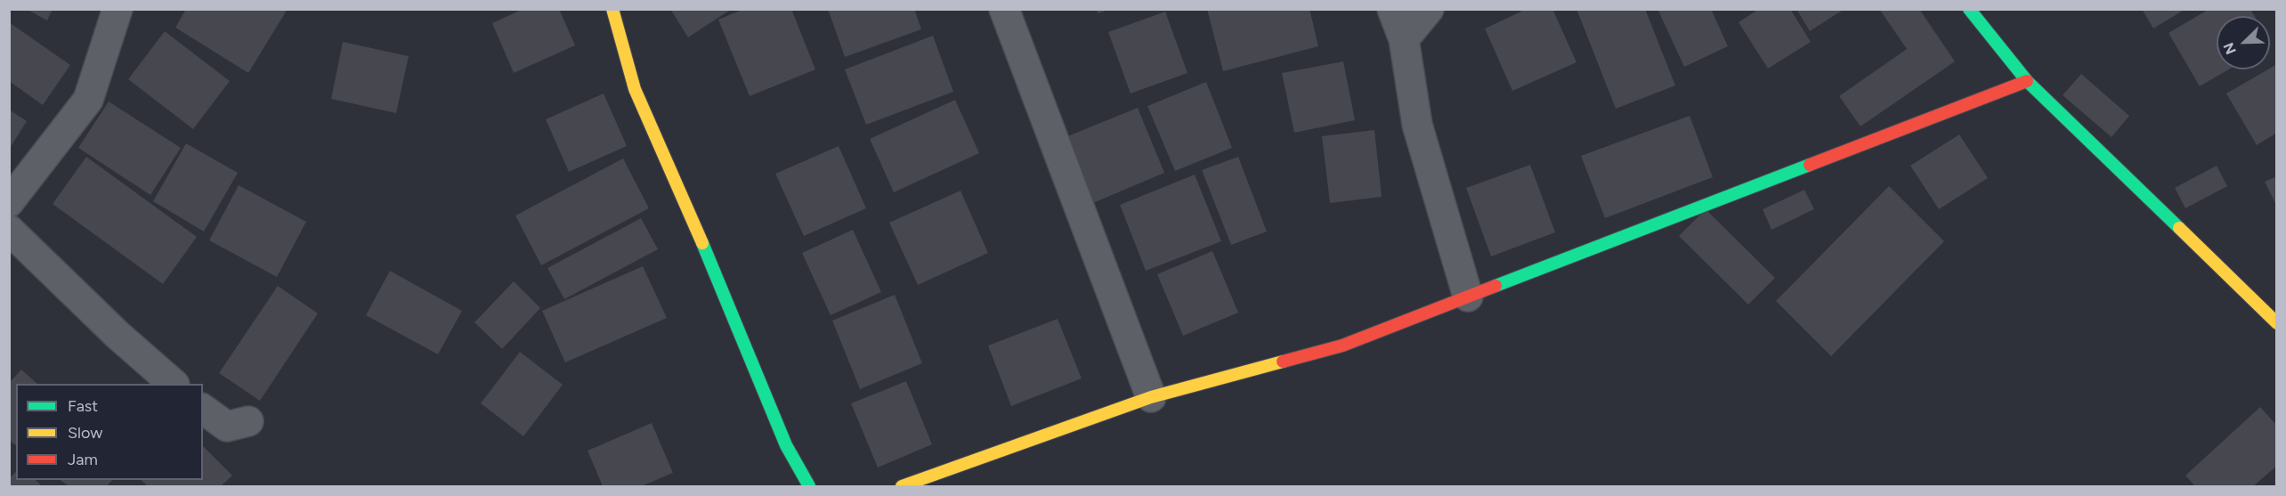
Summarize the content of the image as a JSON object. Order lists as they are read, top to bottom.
{
  "legend": ["Fast", "Slow", "Jam"],
  "north": "bottom left"
}
